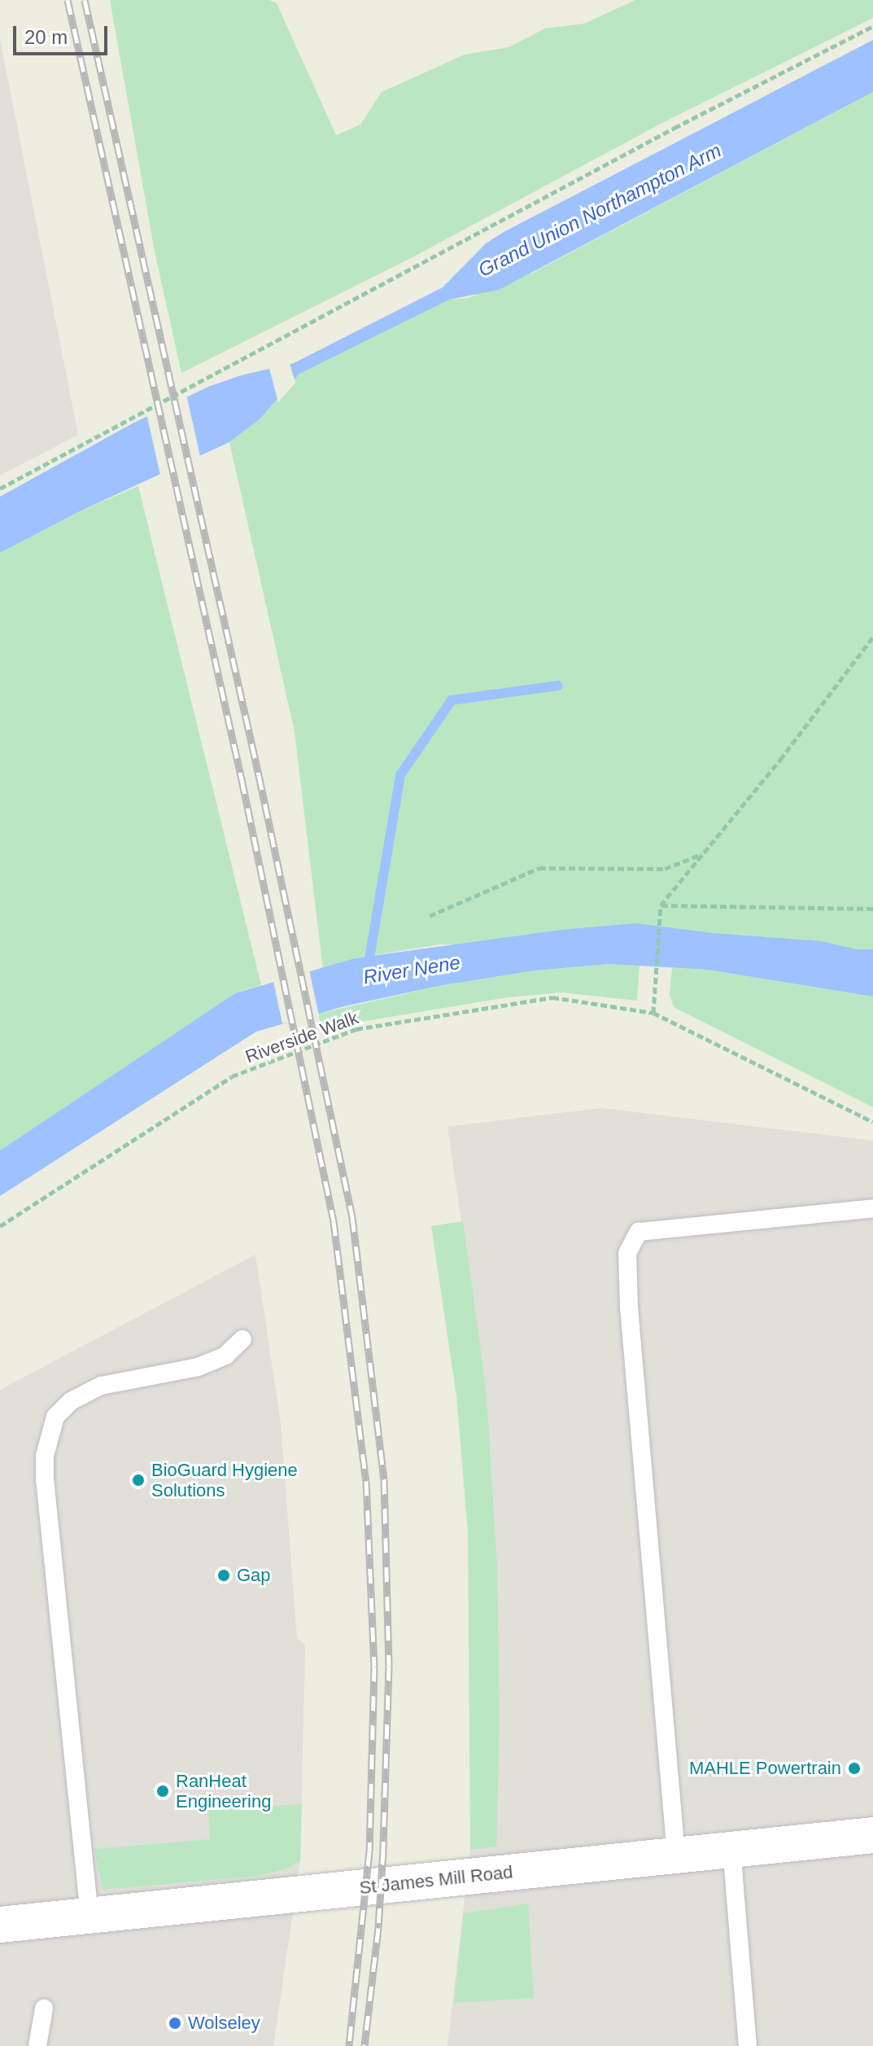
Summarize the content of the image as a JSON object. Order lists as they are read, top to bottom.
{
  "streets": {
    "street": ["St James Mill Road"],
    "path": ["Riverside Walk"]
  },
  "water": ["Grand Union Northampton Arm", "River Nene"],
  "places": [
    "BioGuard Hygiene Solutions",
    "Gap",
    "MAHLE Powertrain",
    "RanHeat Engineering",
    "Wolseley"
  ],
  "scale_bar": "20 m"
}
